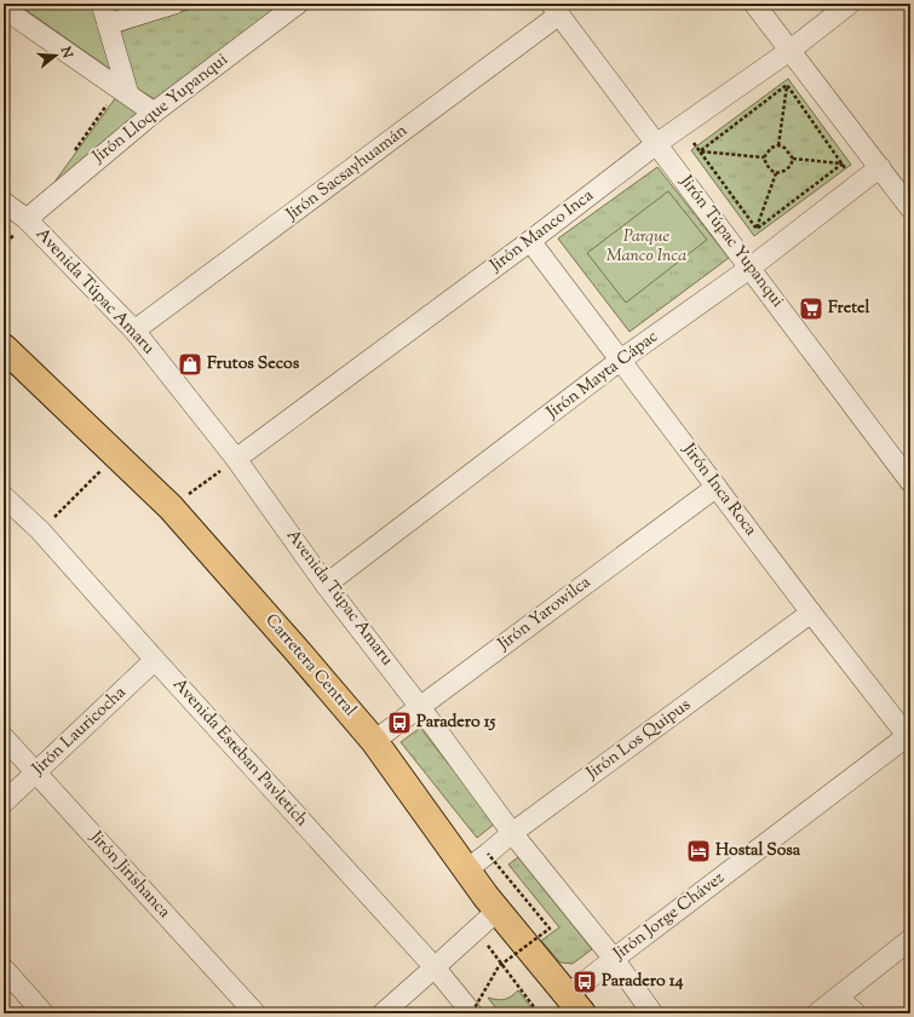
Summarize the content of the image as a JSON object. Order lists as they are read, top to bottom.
{
  "streets": {
    "highway": ["Carretera Central"],
    "street": [
      "Jirón Lloque Yupanqui",
      "Jirón Sacsayhuamán",
      "Jirón Manco Inca",
      "Jirón Túpac Yupanqui",
      "Avenida Túpac Amaru",
      "Jirón Mayta Cápac",
      "Jirón Inca Roca",
      "Jirón Yarowilca",
      "Jirón Lauricocha",
      "Jirón Los Quipus",
      "Avenida Esteban Pavletich",
      "Jirón Jirishanca",
      "Jirón Jorge Chávez"
    ]
  },
  "crossings": [
    ["Jirón Lloque Yupanqui", "Avenida Túpac Amaru"],
    ["Jirón Sacsayhuamán", "Jirón Túpac Yupanqui"],
    ["Jirón Sacsayhuamán", "Avenida Túpac Amaru"],
    ["Jirón Manco Inca", "Jirón Túpac Yupanqui"],
    ["Jirón Manco Inca", "Avenida Túpac Amaru"],
    ["Jirón Manco Inca", "Jirón Inca Roca"],
    ["Jirón Túpac Yupanqui", "Jirón Mayta Cápac"],
    ["Avenida Túpac Amaru", "Jirón Mayta Cápac"],
    ["Avenida Túpac Amaru", "Jirón Yarowilca"],
    ["Avenida Túpac Amaru", "Jirón Los Quipus"],
    ["Avenida Túpac Amaru", "Jirón Jorge Chávez"],
    ["Jirón Mayta Cápac", "Jirón Inca Roca"],
    ["Jirón Inca Roca", "Jirón Yarowilca"],
    ["Jirón Inca Roca", "Jirón Los Quipus"],
    ["Jirón Inca Roca", "Jirón Jorge Chávez"],
    ["Jirón Yarowilca", "Carretera Central"],
    ["Carretera Central", "Jirón Los Quipus"],
    ["Carretera Central", "Jirón Jorge Chávez"],
    ["Jirón Lauricocha", "Avenida Esteban Pavletich"],
    ["Jirón Lauricocha", "Jirón Jirishanca"]
  ],
  "parks": ["Parque Manco Inca"],
  "places": {
    "supermarket": ["Fretel"],
    "shop": ["Frutos Secos"],
    "bus stop": ["Paradero 15", "Paradero 14"],
    "hotel": ["Hostal Sosa"]
  },
  "north": "right"
}
